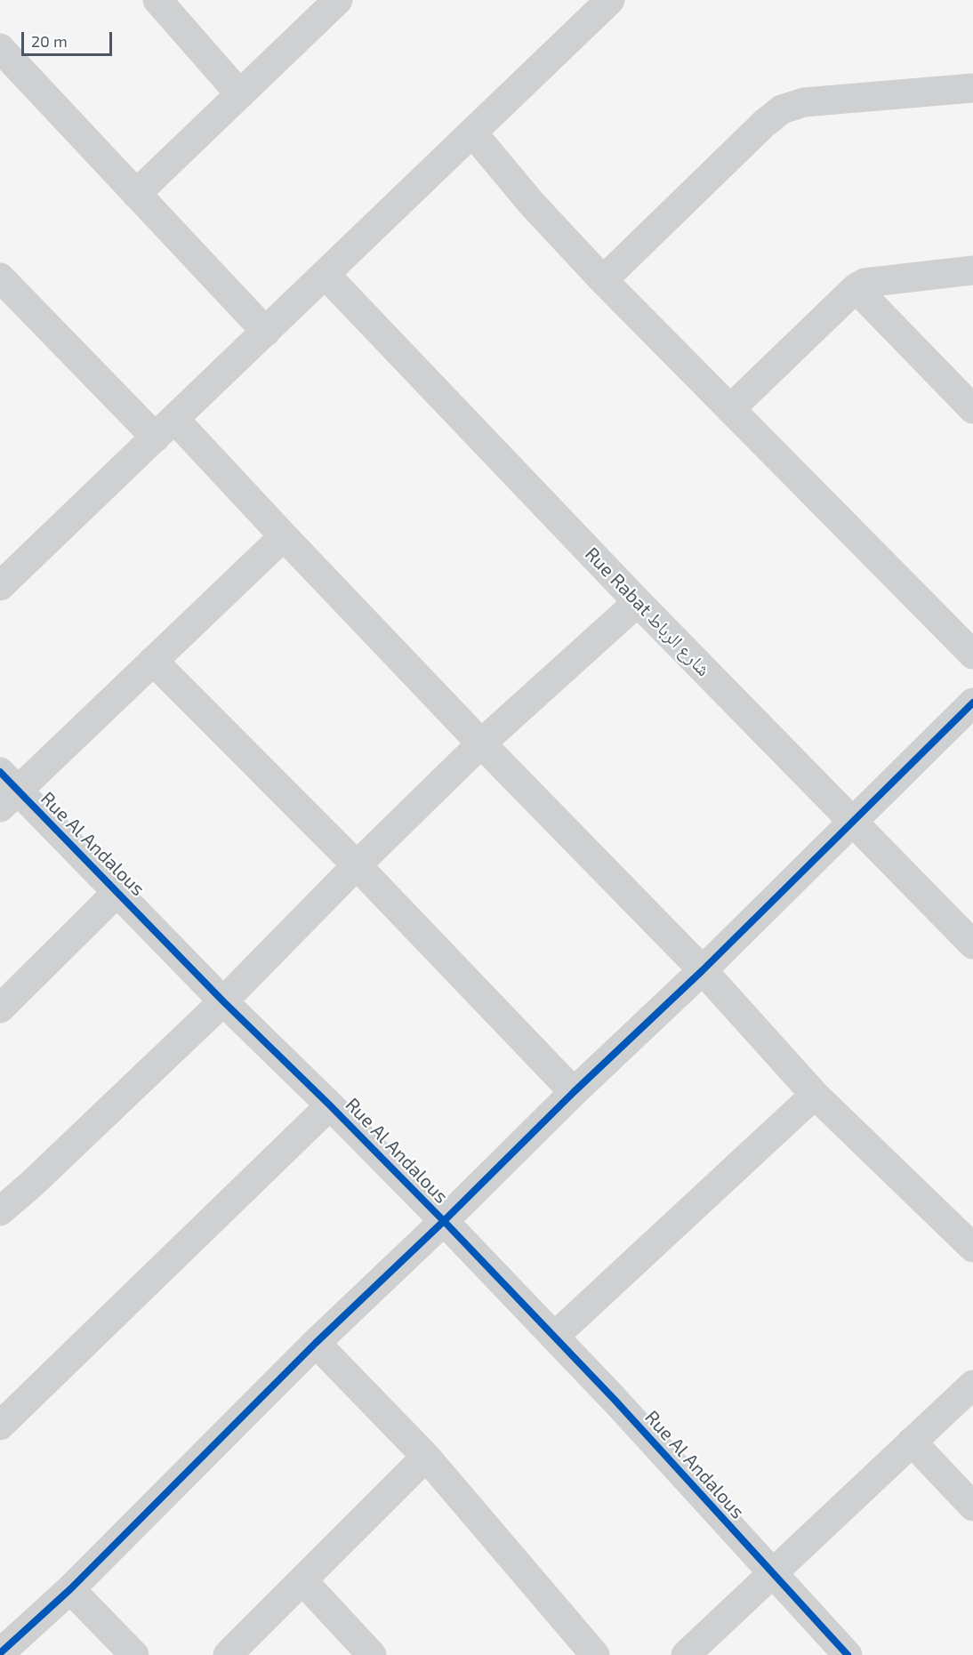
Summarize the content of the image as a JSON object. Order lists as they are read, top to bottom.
{
  "streets": {
    "street": ["Rue Rabat شارع الرباط", "Rue Al Andalous"]
  },
  "scale_bar": "20 m"
}
